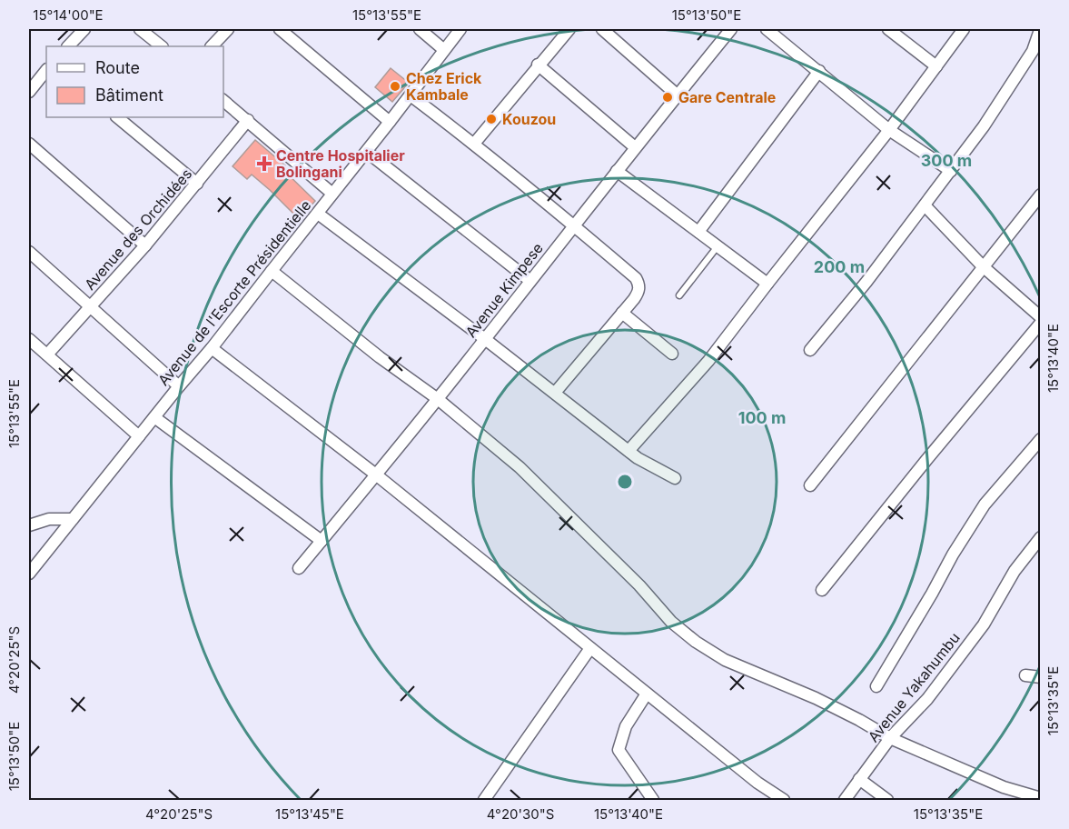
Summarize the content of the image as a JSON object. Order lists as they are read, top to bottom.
{
  "streets": {
    "street": [
      "Avenue des Orchidées",
      "Avenue Kimpese",
      "Avenue de l'Escorte Présidentielle",
      "Avenue Yakahumbu"
    ]
  },
  "places": {
    "other": ["Chez Erick Kambale", "Gare Centrale", "Kouzou"],
    "health": ["Centre Hospitalier Bolingani"]
  },
  "legend": ["Route", "Bâtiment"],
  "coordinates": [
    "15°14'00\"E",
    "15°13'55\"E",
    "15°13'50\"E",
    "15°13'40\"E",
    "4°20'25\"S",
    "15°13'35\"E",
    "15°13'45\"E",
    "4°20'30\"S"
  ],
  "rings": ["300 m", "200 m", "100 m"]
}
